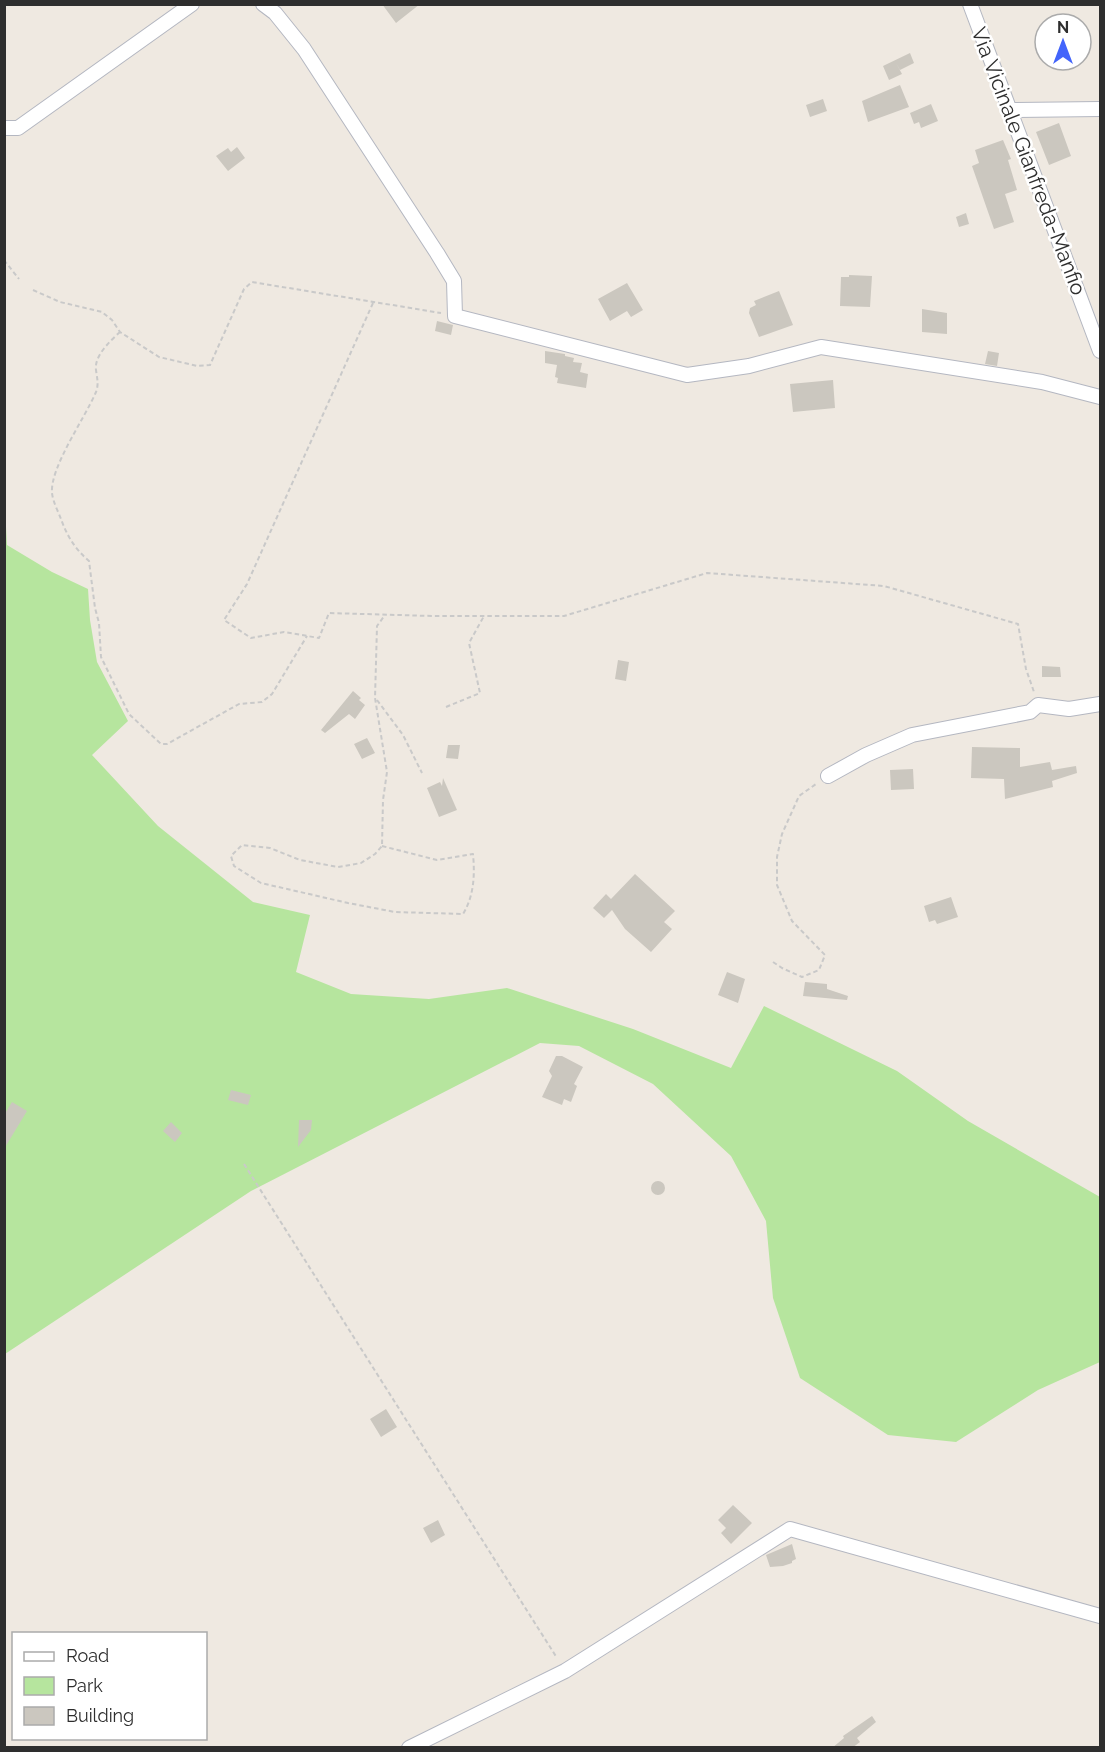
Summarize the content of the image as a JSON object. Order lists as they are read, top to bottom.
{
  "streets": {
    "street": ["Via Vicinale Gianfreda-Manfio"]
  },
  "legend": ["Road", "Park", "Building"],
  "north": "top"
}
